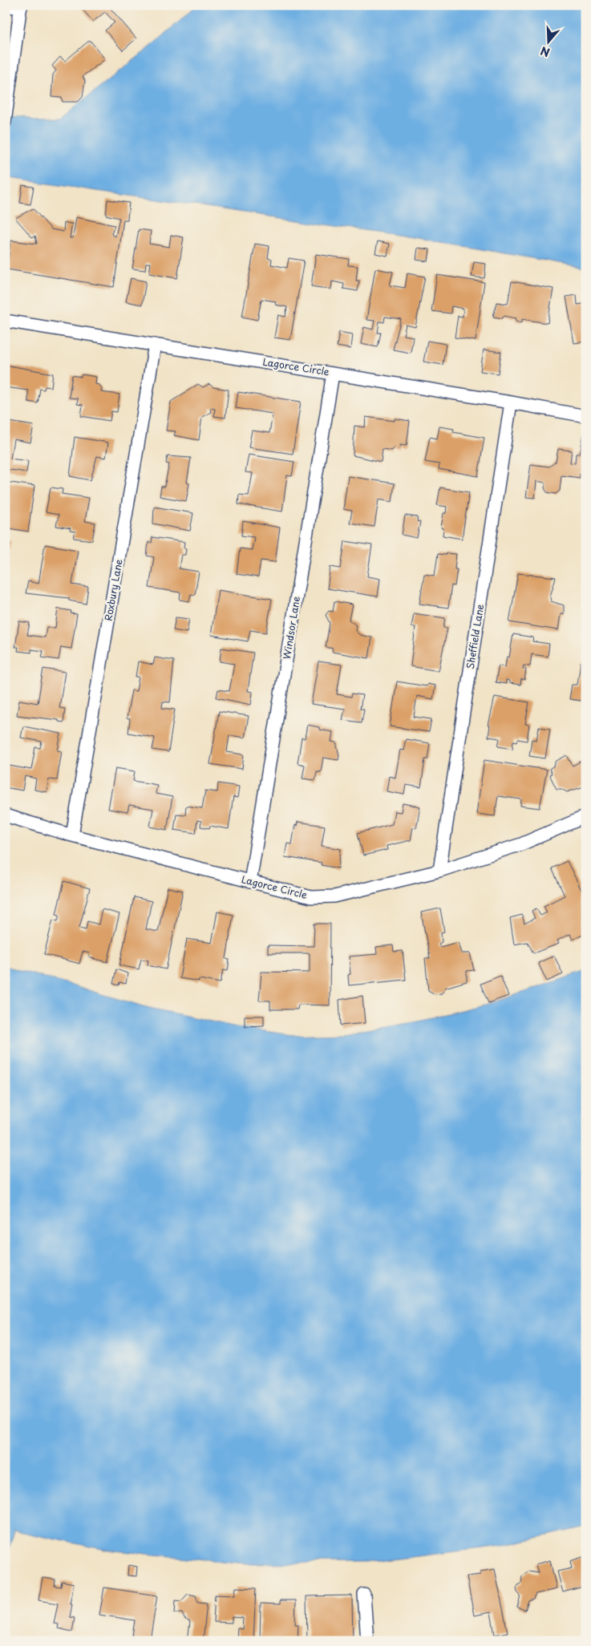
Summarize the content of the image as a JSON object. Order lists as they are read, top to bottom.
{
  "streets": {
    "street": [
      "Lagorce Circle",
      "Roxbury Lane",
      "Windsor Lane",
      "Sheffield Lane"
    ]
  },
  "crossings": [
    ["Lagorce Circle", "Roxbury Lane"],
    ["Lagorce Circle", "Windsor Lane"],
    ["Lagorce Circle", "Sheffield Lane"]
  ],
  "north": "bottom"
}
